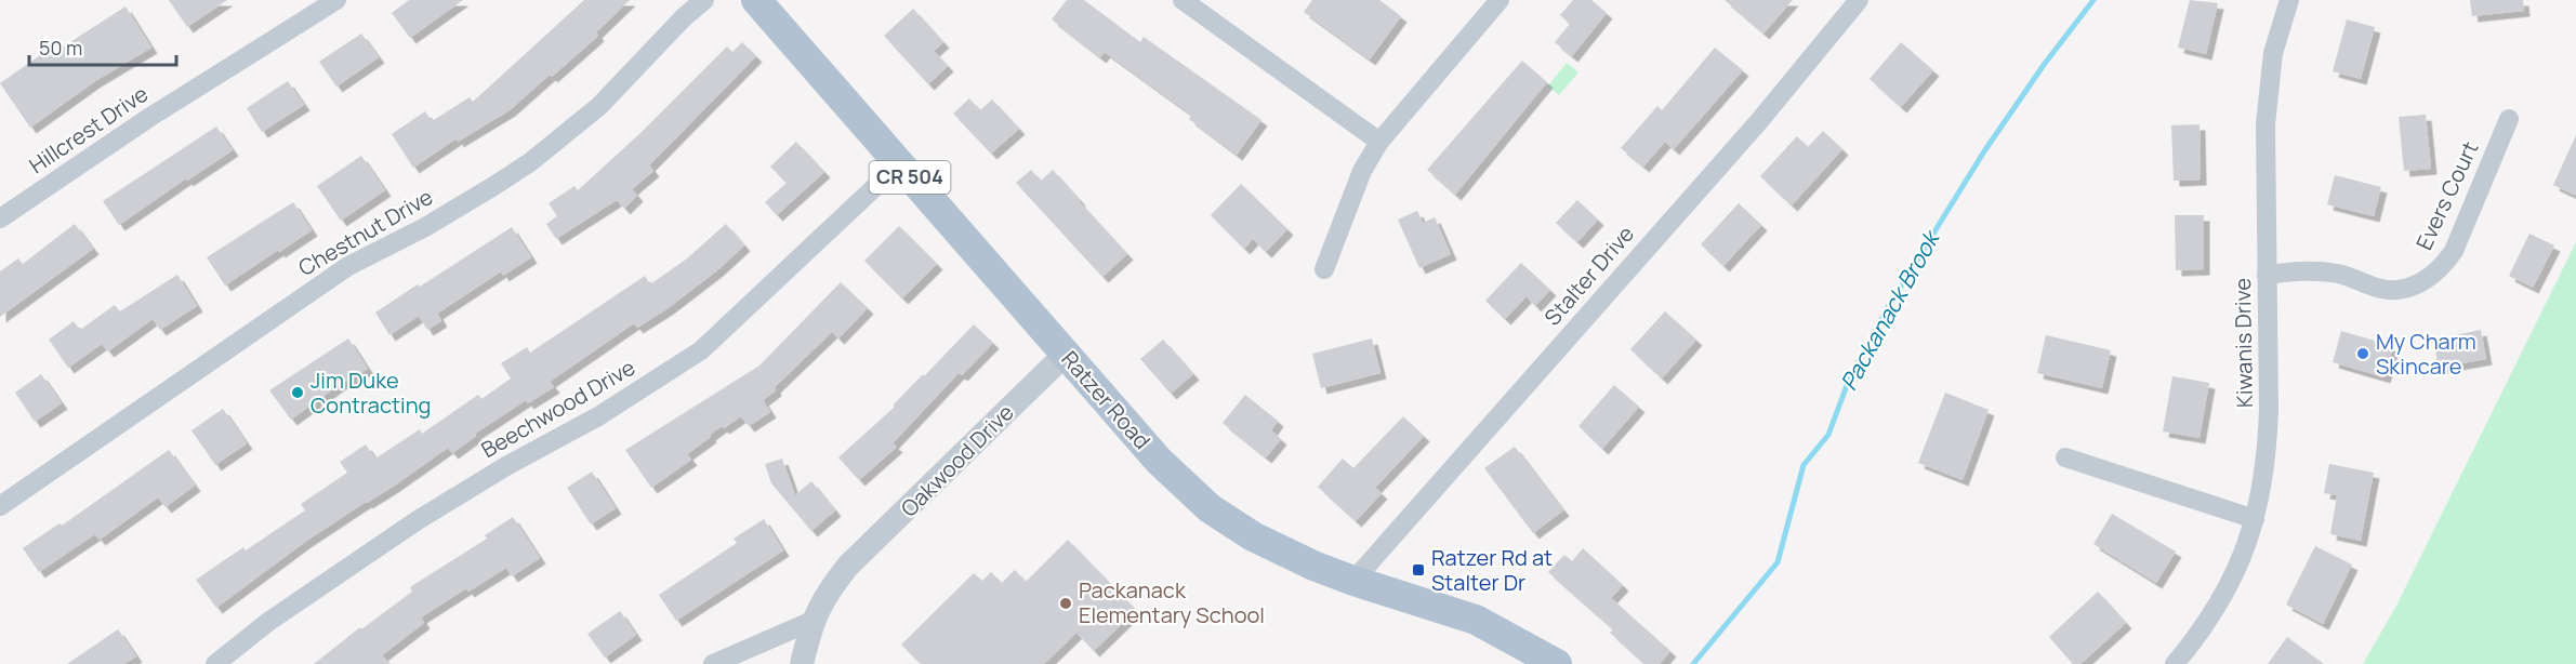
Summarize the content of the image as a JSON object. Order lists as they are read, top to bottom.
{
  "streets": {
    "main road": ["CR 504", "Ratzer Road"],
    "street": [
      "Hillcrest Drive",
      "Evers Court",
      "Chestnut Drive",
      "Stalter Drive",
      "Kiwanis Drive",
      "Beechwood Drive",
      "Oakwood Drive"
    ]
  },
  "crossings": [
    ["Evers Court", "Kiwanis Drive"],
    ["Stalter Drive", "Ratzer Road"],
    ["Ratzer Road", "Beechwood Drive"],
    ["Ratzer Road", "Oakwood Drive"]
  ],
  "water": ["Packanack Brook"],
  "places": {
    "other": ["My Charm Skincare", "Jim Duke Contracting", "Packanack Elementary School"],
    "transit": ["Ratzer Rd at Stalter Dr"]
  },
  "scale_bar": "50 m"
}
